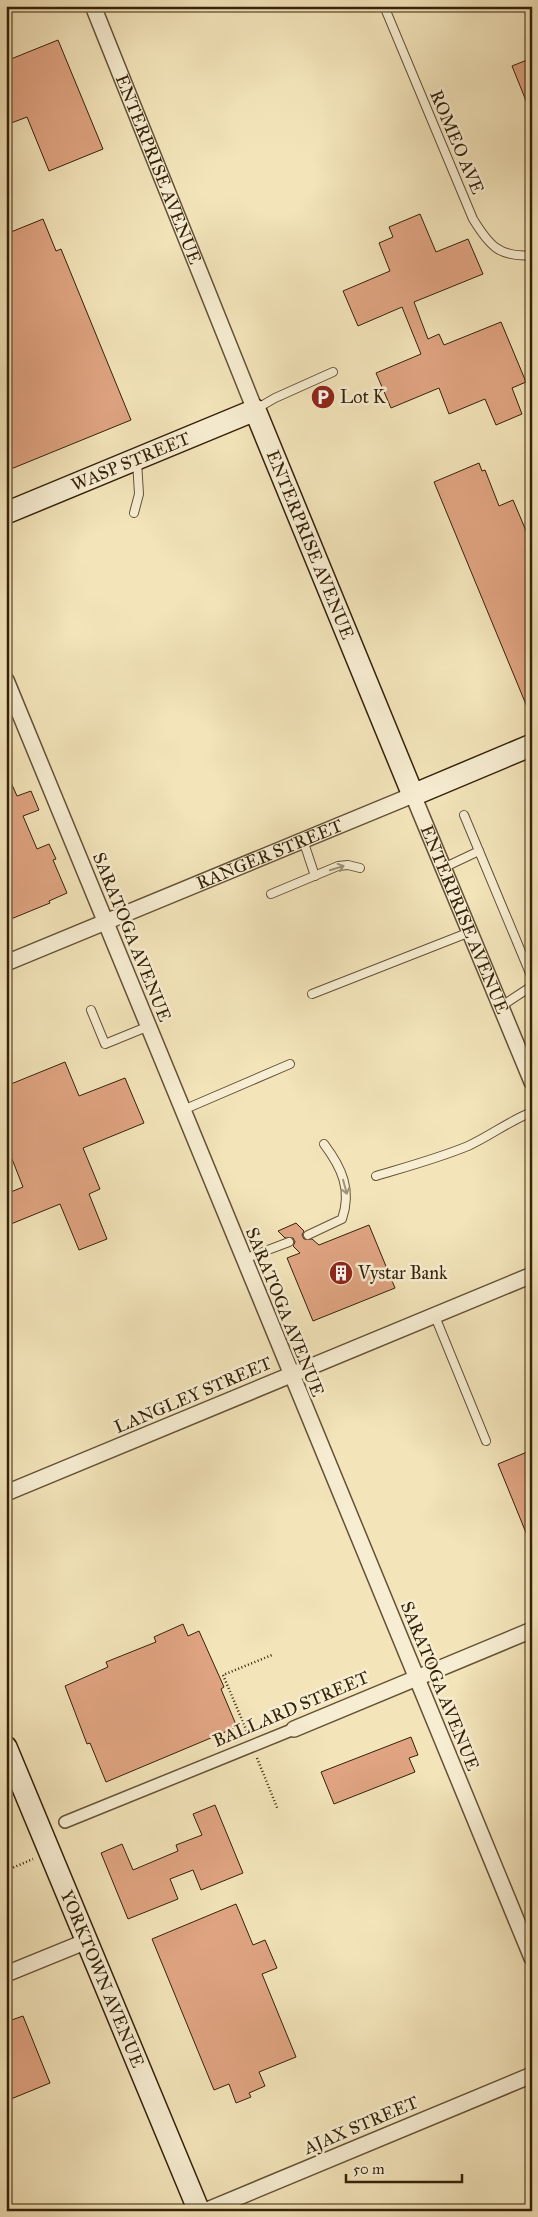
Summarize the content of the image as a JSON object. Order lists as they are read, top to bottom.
{
  "streets": {
    "main road": [
      "ENTERPRISE AVENUE",
      "WASP STREET",
      "RANGER STREET",
      "YORKTOWN AVENUE"
    ],
    "street": [
      "SARATOGA AVENUE",
      "LANGLEY STREET",
      "BALLARD STREET",
      "AJAX STREET"
    ],
    "lane": ["ROMEO AVE"]
  },
  "crossings": [
    ["ENTERPRISE AVENUE", "WASP STREET"],
    ["ENTERPRISE AVENUE", "RANGER STREET"],
    ["RANGER STREET", "SARATOGA AVENUE"],
    ["SARATOGA AVENUE", "LANGLEY STREET"],
    ["SARATOGA AVENUE", "BALLARD STREET"]
  ],
  "places": {
    "parking": ["Lot K"],
    "building": ["Vystar Bank"]
  },
  "scale_bar": "50 m"
}
